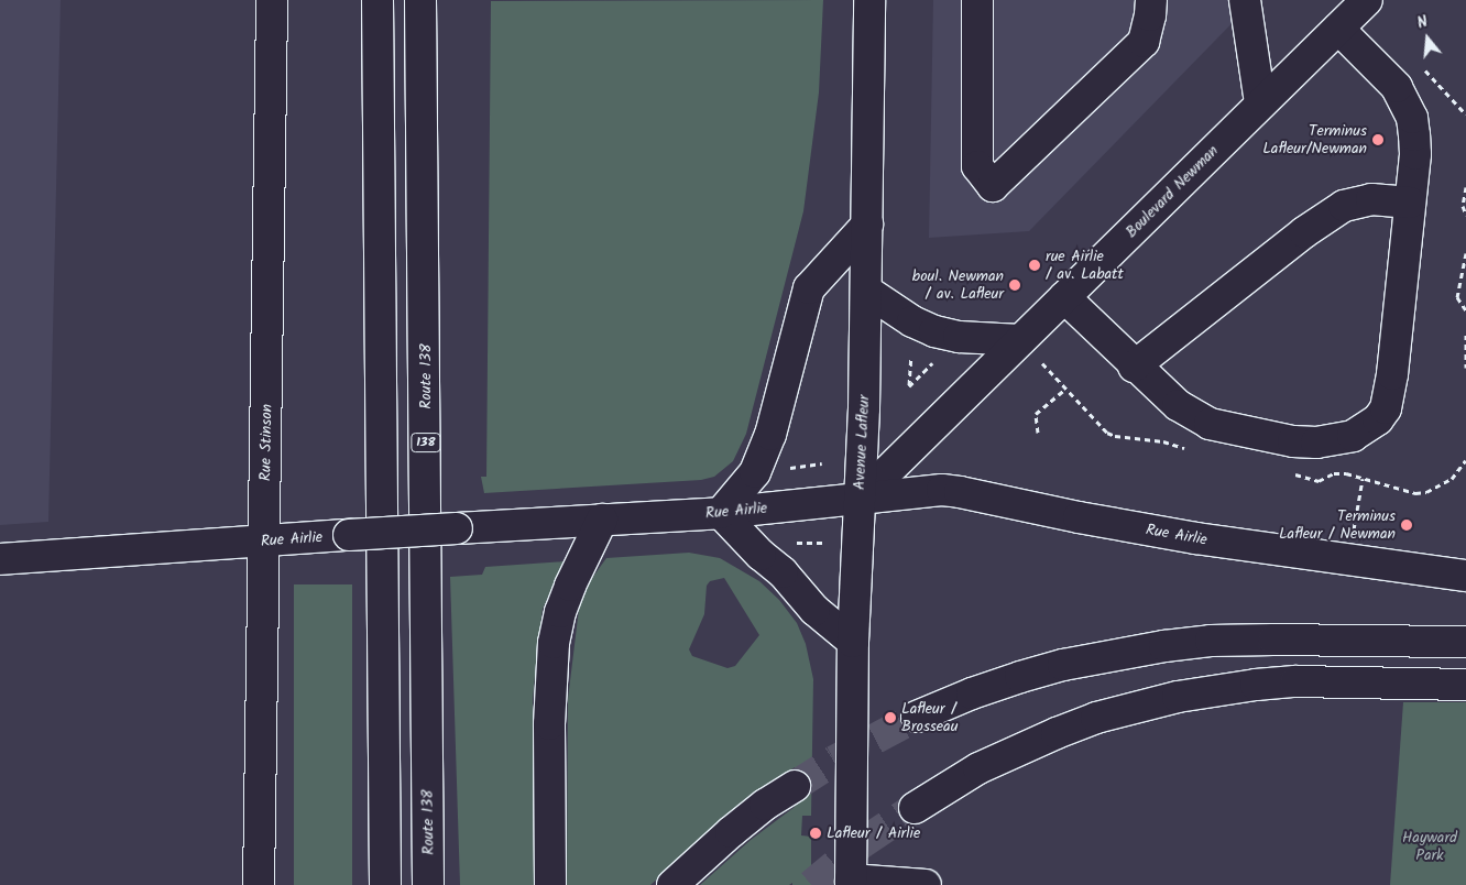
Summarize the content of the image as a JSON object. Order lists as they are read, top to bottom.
{
  "streets": {
    "main road": [
      "Boulevard Newman",
      "Route 138",
      "Rue Stinson",
      "138",
      "Avenue Lafleur",
      "Rue Airlie"
    ]
  },
  "crossings": [
    ["Boulevard Newman", "Avenue Lafleur"],
    ["Boulevard Newman", "Rue Airlie"],
    ["Rue Stinson", "Rue Airlie"],
    ["Avenue Lafleur", "Rue Airlie"]
  ],
  "parks": ["Hayward Park"],
  "places": [
    "Terminus Lafleur/Newman",
    "rue Airlie / av. Labatt",
    "boul. Newman / av. Lafleur",
    "Terminus Lafleur / Newman",
    "Lafleur / Brosseau",
    "Lafleur / Airlie"
  ],
  "north": "top"
}
